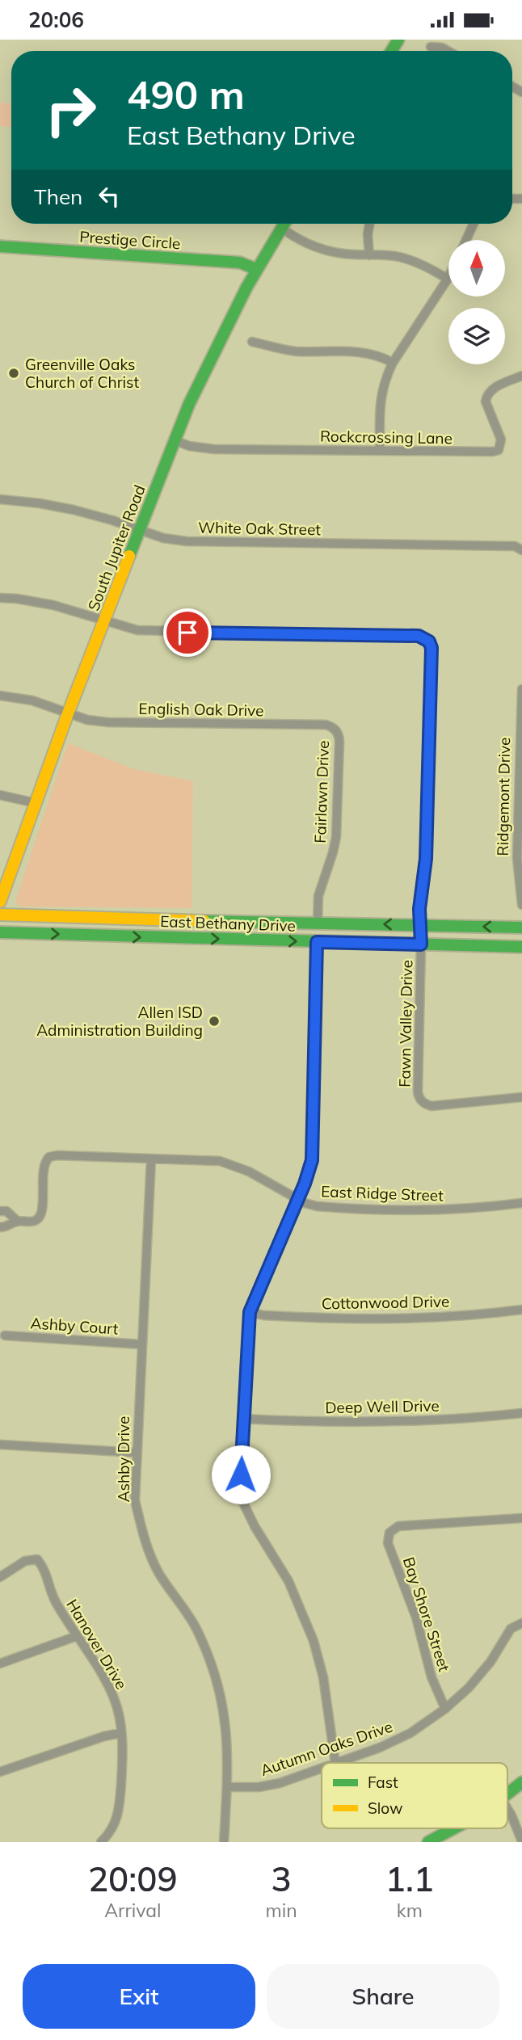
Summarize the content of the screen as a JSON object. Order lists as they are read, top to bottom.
{
  "streets": {
    "street": [
      "Prestige Circle",
      "Rockcrossing Lane",
      "White Oak Street",
      "South Jupiter Road",
      "English Oak Drive",
      "Fairlawn Drive",
      "Ridgemont Drive",
      "East Bethany Drive",
      "Fawn Valley Drive",
      "East Ridge Street",
      "Cottonwood Drive",
      "Ashby Court",
      "Deep Well Drive",
      "Ashby Drive",
      "Bay Shore Street",
      "Hanover Drive",
      "Autumn Oaks Drive"
    ]
  },
  "crossings": [
    ["Prestige Circle", "South Jupiter Road"],
    ["Rockcrossing Lane", "South Jupiter Road"],
    ["White Oak Street", "South Jupiter Road"],
    ["South Jupiter Road", "English Oak Drive"],
    ["English Oak Drive", "Fairlawn Drive"],
    ["Fairlawn Drive", "East Bethany Drive"],
    ["East Bethany Drive", "Fawn Valley Drive"],
    ["East Ridge Street", "Ashby Drive"],
    ["Ashby Court", "Ashby Drive"],
    ["Ashby Drive", "Autumn Oaks Drive"],
    ["Bay Shore Street", "Autumn Oaks Drive"]
  ],
  "places": ["Greenville Oaks Church of Christ", "Allen ISD Administration Building"],
  "legend": ["Fast", "Slow"],
  "north": "top",
  "page": {
    "status": "20:06",
    "turn": ["490 m", "East Bethany Drive"],
    "then": "Then",
    "eta": [
      "20:09",
      "Arrival",
      "3",
      "min",
      "1.1",
      "km"
    ],
    "buttons": ["Exit", "Share"]
  }
}
